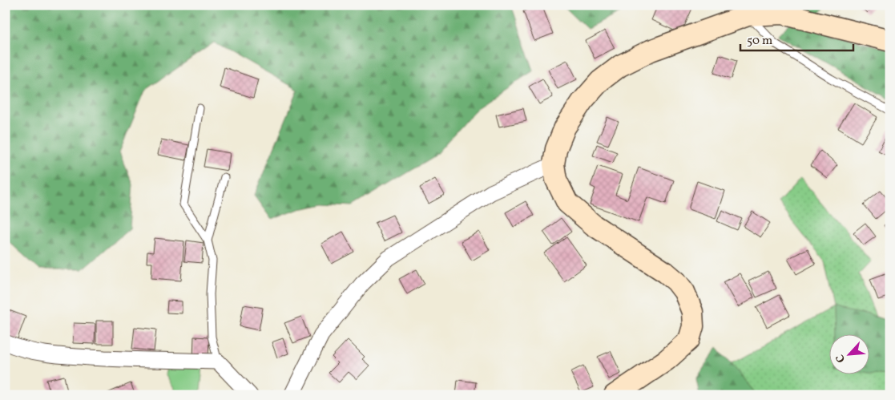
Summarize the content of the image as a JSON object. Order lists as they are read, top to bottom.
{
  "scale_bar": "50 m",
  "north": "bottom left"
}
